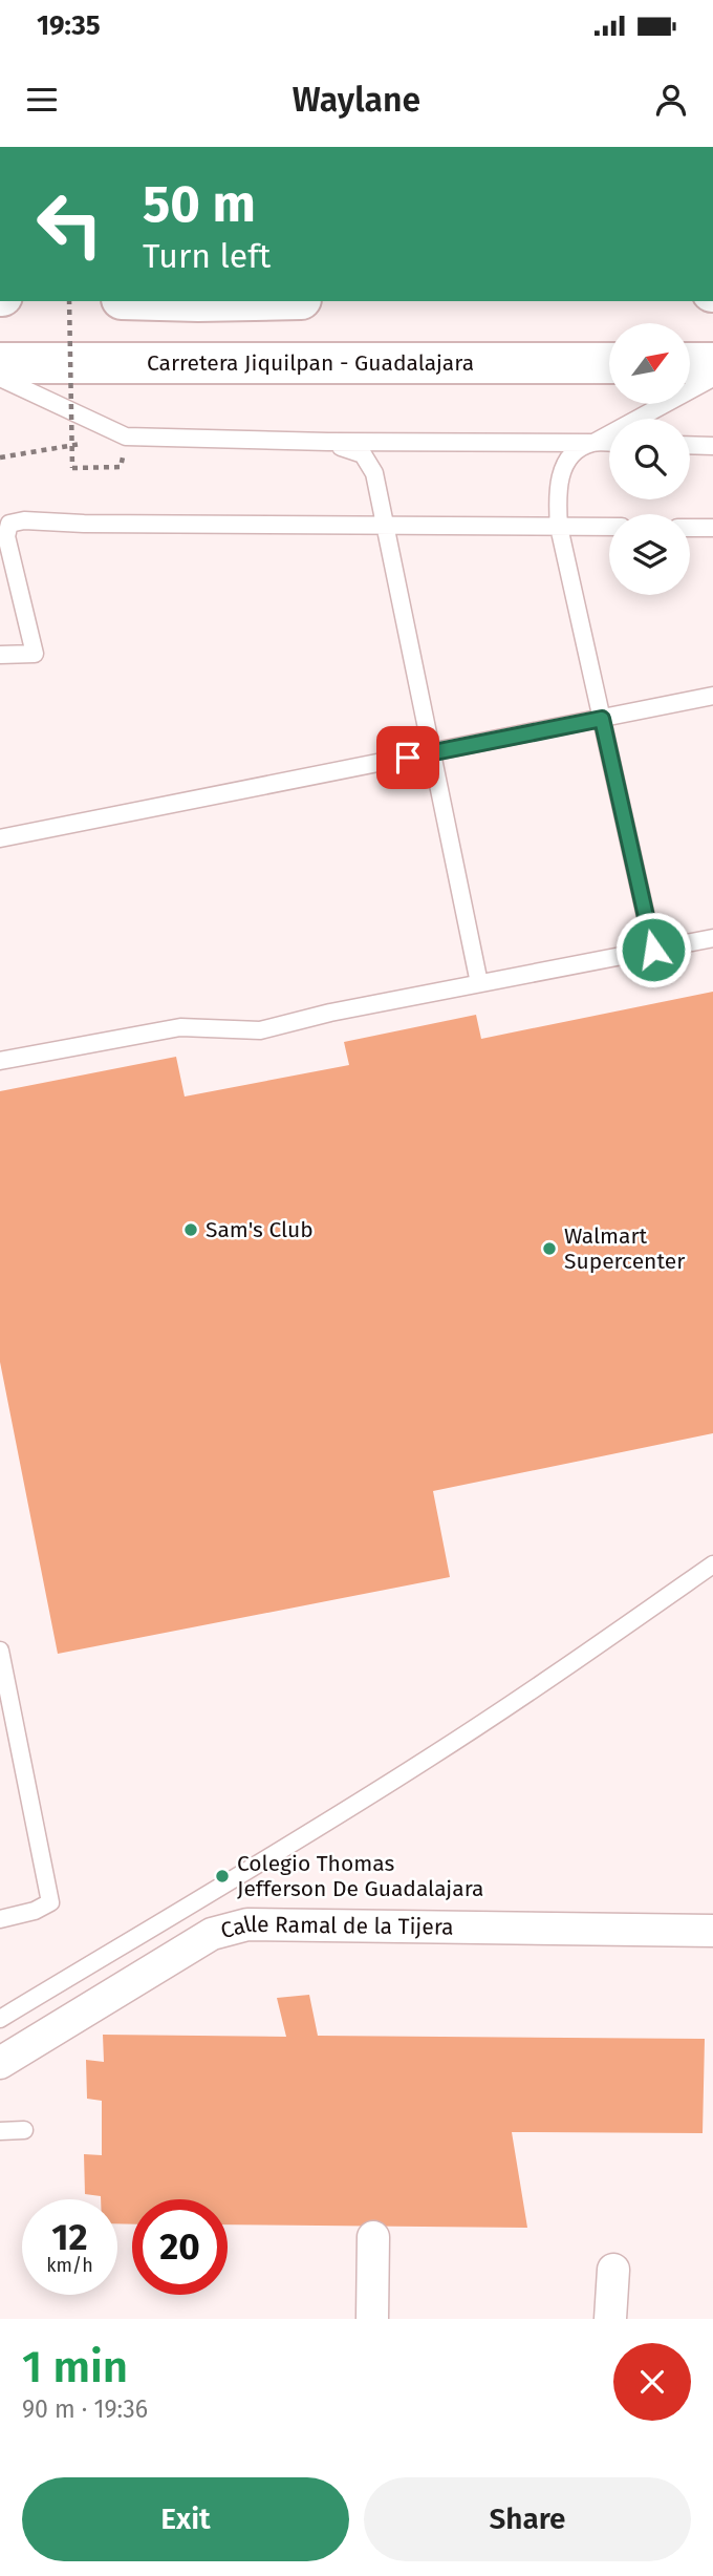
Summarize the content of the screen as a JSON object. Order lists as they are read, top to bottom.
{
  "streets": {
    "highway": ["Carretera Jiquilpan - Guadalajara"],
    "street": ["Calle Ramal de la Tijera"]
  },
  "places": ["Sam's Club", "Walmart Supercenter", "Colegio Thomas Jefferson De Guadalajara"],
  "north": "top right",
  "page": {
    "status": "19:35",
    "header": "Waylane",
    "turn": ["50 m", "Turn left"],
    "speed": "12 km/h",
    "limit": "20",
    "heading": ["1 min", "90 m · 19:36"],
    "buttons": ["Exit", "Share"]
  }
}
